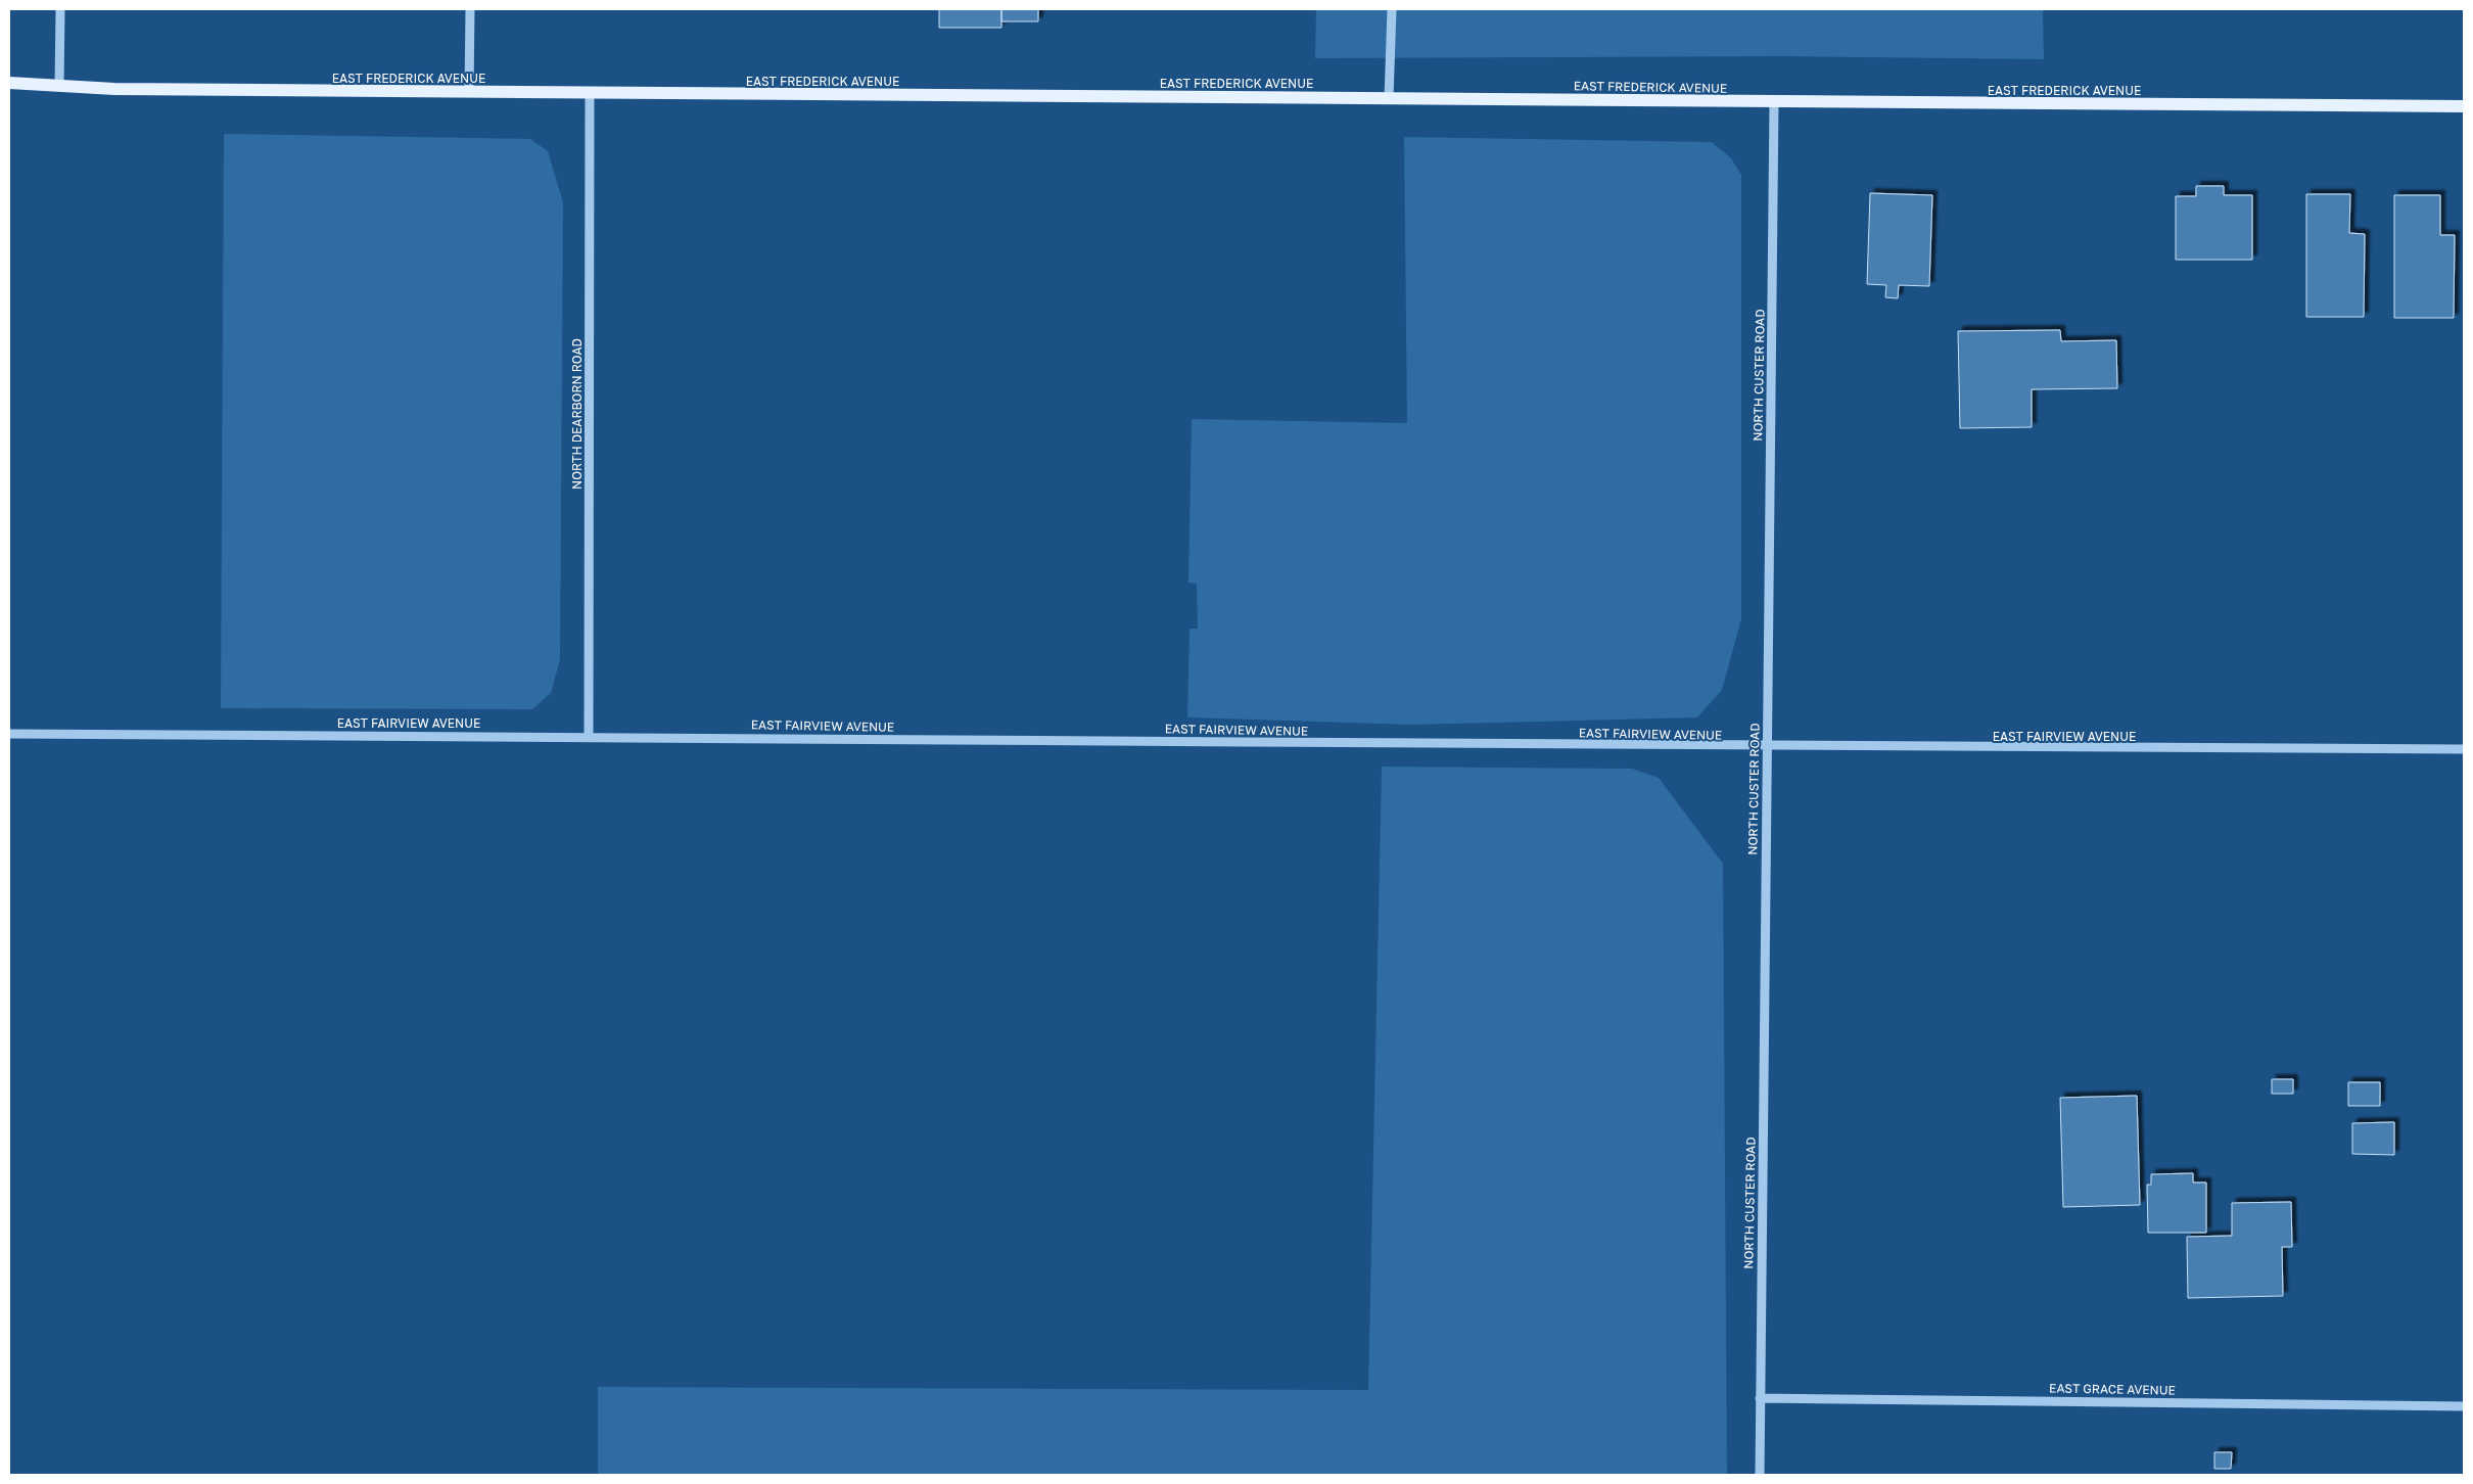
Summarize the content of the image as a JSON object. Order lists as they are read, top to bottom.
{
  "streets": {
    "main road": ["EAST FREDERICK AVENUE"],
    "street": [
      "NORTH CUSTER ROAD",
      "NORTH DEARBORN ROAD",
      "EAST FAIRVIEW AVENUE",
      "EAST GRACE AVENUE"
    ]
  },
  "crossings": [
    ["EAST FREDERICK AVENUE", "NORTH CUSTER ROAD"],
    ["EAST FREDERICK AVENUE", "NORTH DEARBORN ROAD"],
    ["NORTH CUSTER ROAD", "EAST FAIRVIEW AVENUE"],
    ["NORTH CUSTER ROAD", "EAST GRACE AVENUE"],
    ["NORTH DEARBORN ROAD", "EAST FAIRVIEW AVENUE"]
  ]
}
